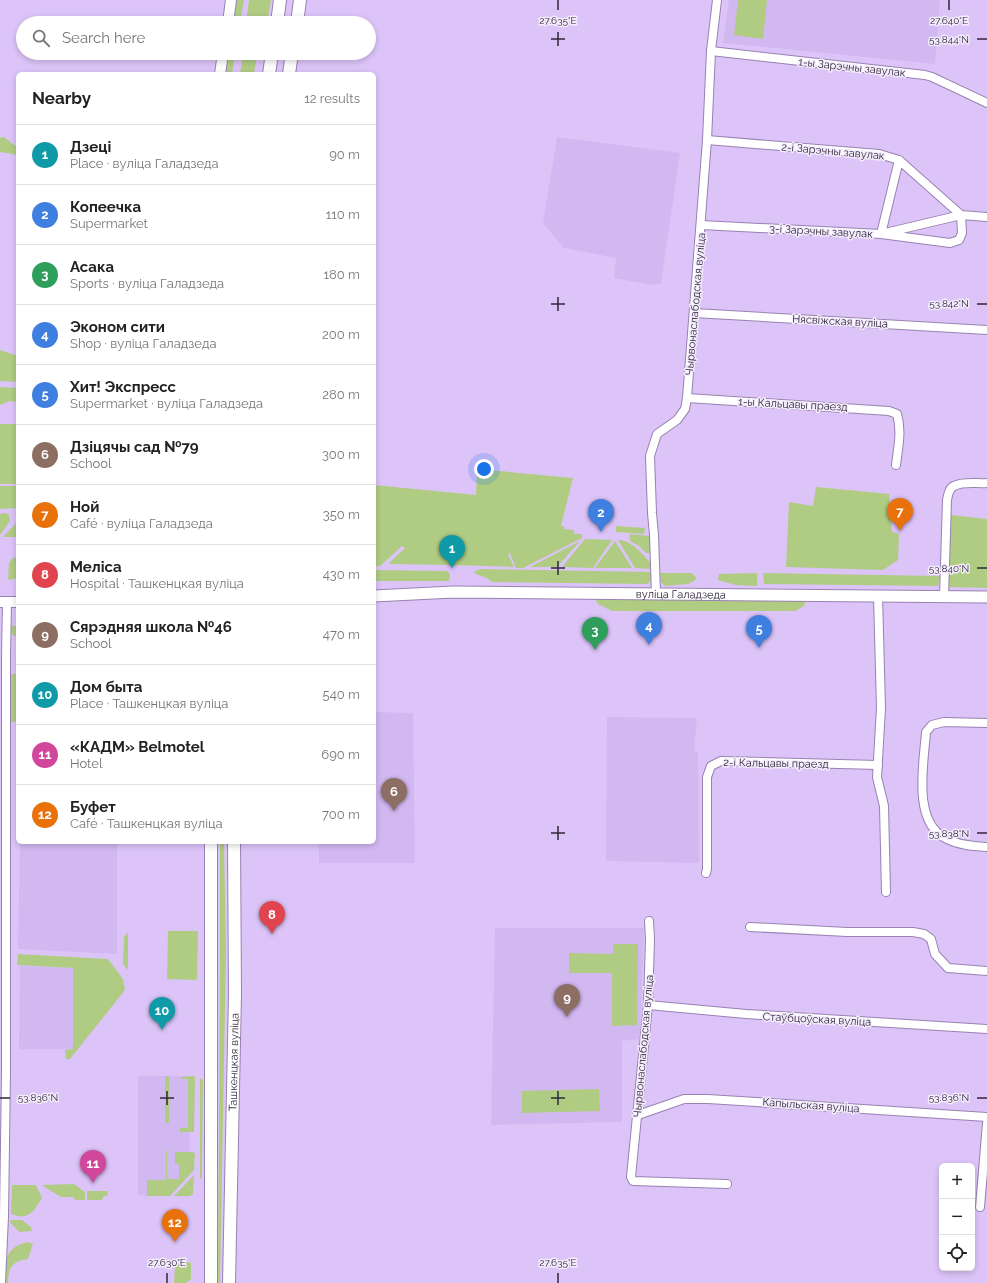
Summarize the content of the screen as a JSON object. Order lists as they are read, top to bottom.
{
  "streets": {
    "main road": ["вуліца Галадзеда", "Ташкенцкая вуліца"],
    "street": [
      "1-ы Зарэчны завулак",
      "2-і Зарэчны завулак",
      "3-і Зарэчны завулак",
      "Чырвонаслабодская вуліца",
      "Нясвіжская вуліца",
      "1-ы Кальцавы праезд",
      "2-і Кальцавы праезд",
      "Стаўбцоўская вуліца",
      "Капыльская вуліца"
    ]
  },
  "crossings": [
    ["1-ы Зарэчны завулак", "Чырвонаслабодская вуліца"],
    ["2-і Зарэчны завулак", "3-і Зарэчны завулак"],
    ["2-і Зарэчны завулак", "Чырвонаслабодская вуліца"],
    ["3-і Зарэчны завулак", "Чырвонаслабодская вуліца"],
    ["Чырвонаслабодская вуліца", "Нясвіжская вуліца"],
    ["Чырвонаслабодская вуліца", "1-ы Кальцавы праезд"],
    ["Чырвонаслабодская вуліца", "вуліца Галадзеда"],
    ["Чырвонаслабодская вуліца", "Стаўбцоўская вуліца"],
    ["Чырвонаслабодская вуліца", "Капыльская вуліца"]
  ],
  "page": {
    "search": "Search here",
    "heading": ["Nearby", "12 results"],
    "list": [
      {
        "mark": "1",
        "name": "Дзеці",
        "note": "Place · вуліца Галадзеда",
        "value": "90 m"
      },
      {
        "mark": "2",
        "name": "Копеечка",
        "note": "Supermarket",
        "value": "110 m"
      },
      {
        "mark": "3",
        "name": "Асака",
        "note": "Sports · вуліца Галадзеда",
        "value": "180 m"
      },
      {
        "mark": "4",
        "name": "Эконом сити",
        "note": "Shop · вуліца Галадзеда",
        "value": "200 m"
      },
      {
        "mark": "5",
        "name": "Хит! Экспресс",
        "note": "Supermarket · вуліца Галадзеда",
        "value": "280 m"
      },
      {
        "mark": "6",
        "name": "Дзіцячы сад №79",
        "note": "School",
        "value": "300 m"
      },
      {
        "mark": "7",
        "name": "Ной",
        "note": "Café · вуліца Галадзеда",
        "value": "350 m"
      },
      {
        "mark": "8",
        "name": "Меліса",
        "note": "Hospital · Ташкенцкая вуліца",
        "value": "430 m"
      },
      {
        "mark": "9",
        "name": "Сярэдняя школа №46",
        "note": "School",
        "value": "470 m"
      },
      {
        "mark": "10",
        "name": "Дом быта",
        "note": "Place · Ташкенцкая вуліца",
        "value": "540 m"
      },
      {
        "mark": "11",
        "name": "«КАДМ» Belmotel",
        "note": "Hotel",
        "value": "690 m"
      },
      {
        "mark": "12",
        "name": "Буфет",
        "note": "Café · Ташкенцкая вуліца",
        "value": "700 m"
      }
    ],
    "pins": [
      "7",
      "2",
      "1",
      "4",
      "5",
      "3",
      "6",
      "8",
      "9",
      "10",
      "11",
      "12"
    ],
    "map_buttons": ["+", "−"]
  },
  "coordinates": [
    "27.635°E",
    "27.640°E",
    "53.844°N",
    "53.842°N",
    "53.840°N",
    "53.838°N",
    "53.836°N",
    "27.630°E"
  ]
}
